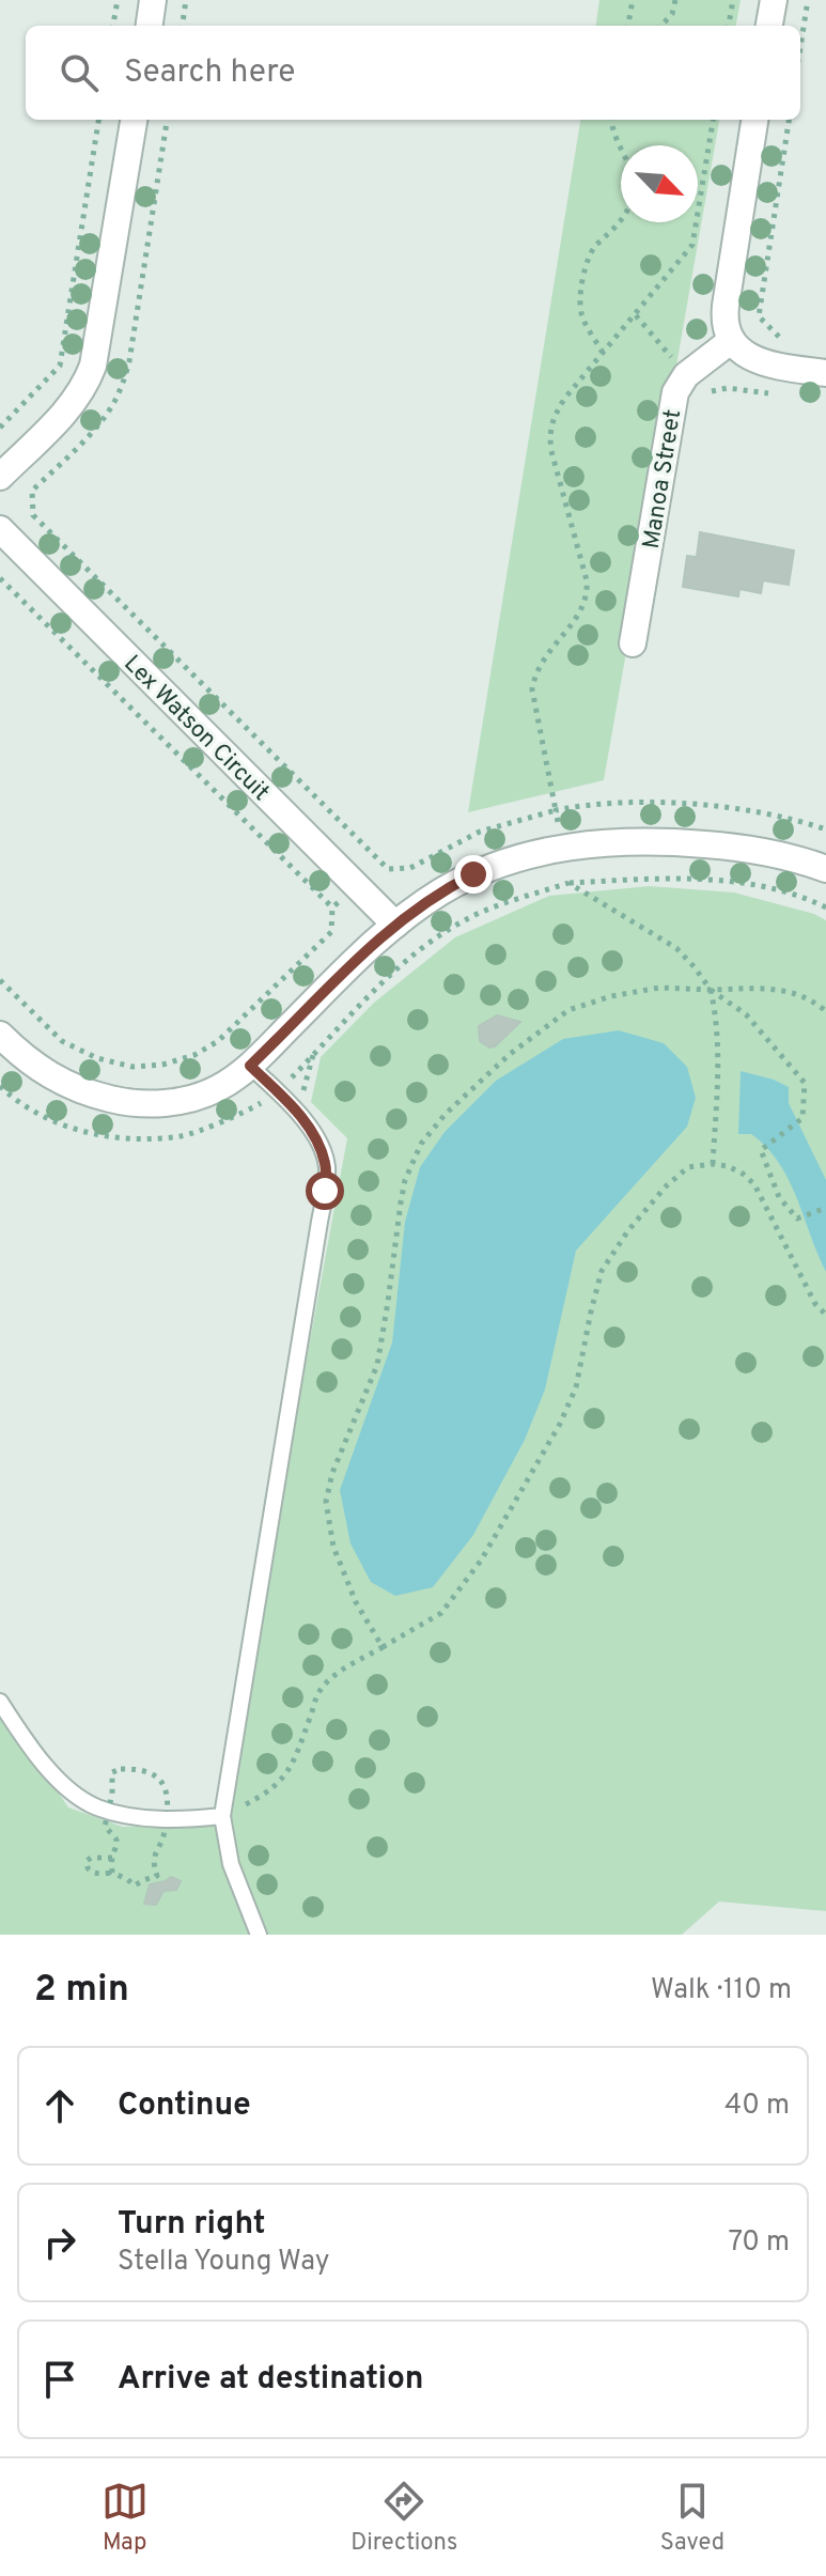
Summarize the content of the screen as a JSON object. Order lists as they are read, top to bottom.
{
  "streets": {
    "street": ["Manoa Street", "Lex Watson Circuit"]
  },
  "north": "bottom right",
  "page": {
    "search": "Search here",
    "heading": ["2 min", "Walk · 110 m"],
    "list": [
      ["Continue", "40 m"],
      ["Turn right", "Stella Young Way", "70 m"],
      "Arrive at destination"
    ],
    "nav": ["Map", "Directions", "Saved"]
  }
}
